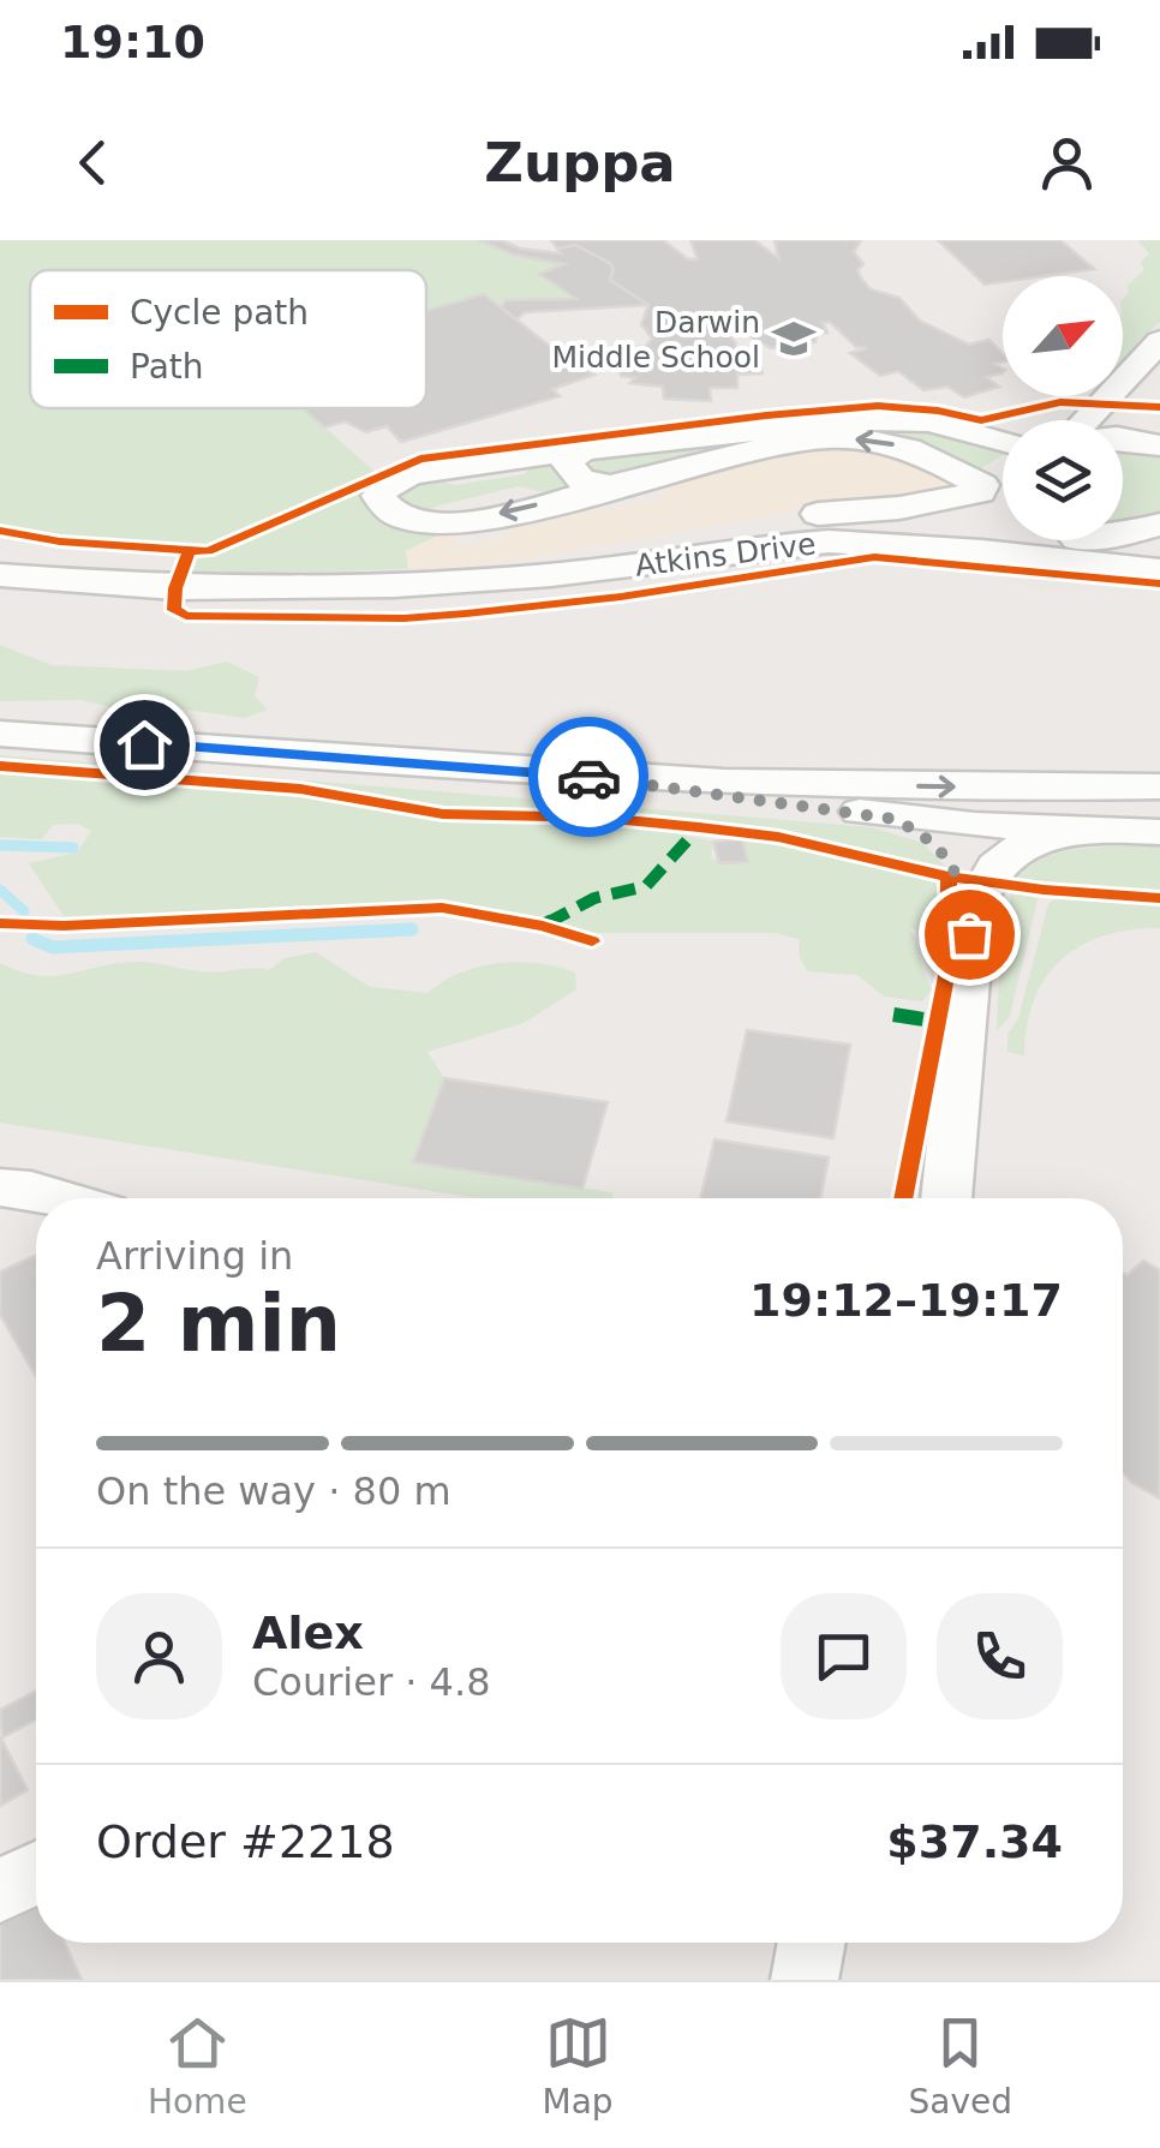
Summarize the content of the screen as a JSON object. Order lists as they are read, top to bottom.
{
  "streets": {
    "street": ["Atkins Drive"]
  },
  "places": {
    "school or university": ["Darwin Middle School"]
  },
  "legend": ["Cycle path", "Path"],
  "north": "top right",
  "page": {
    "status": "19:10",
    "header": "Zuppa",
    "heading": ["2 min", "Arriving in", "19:12–19:17"],
    "panel": [
      "Alex",
      "Courier · 4.8",
      "Order #2218",
      "$37.34"
    ],
    "bar": "On the way · 80 m",
    "tabs": ["Home", "Map", "Saved"]
  }
}
